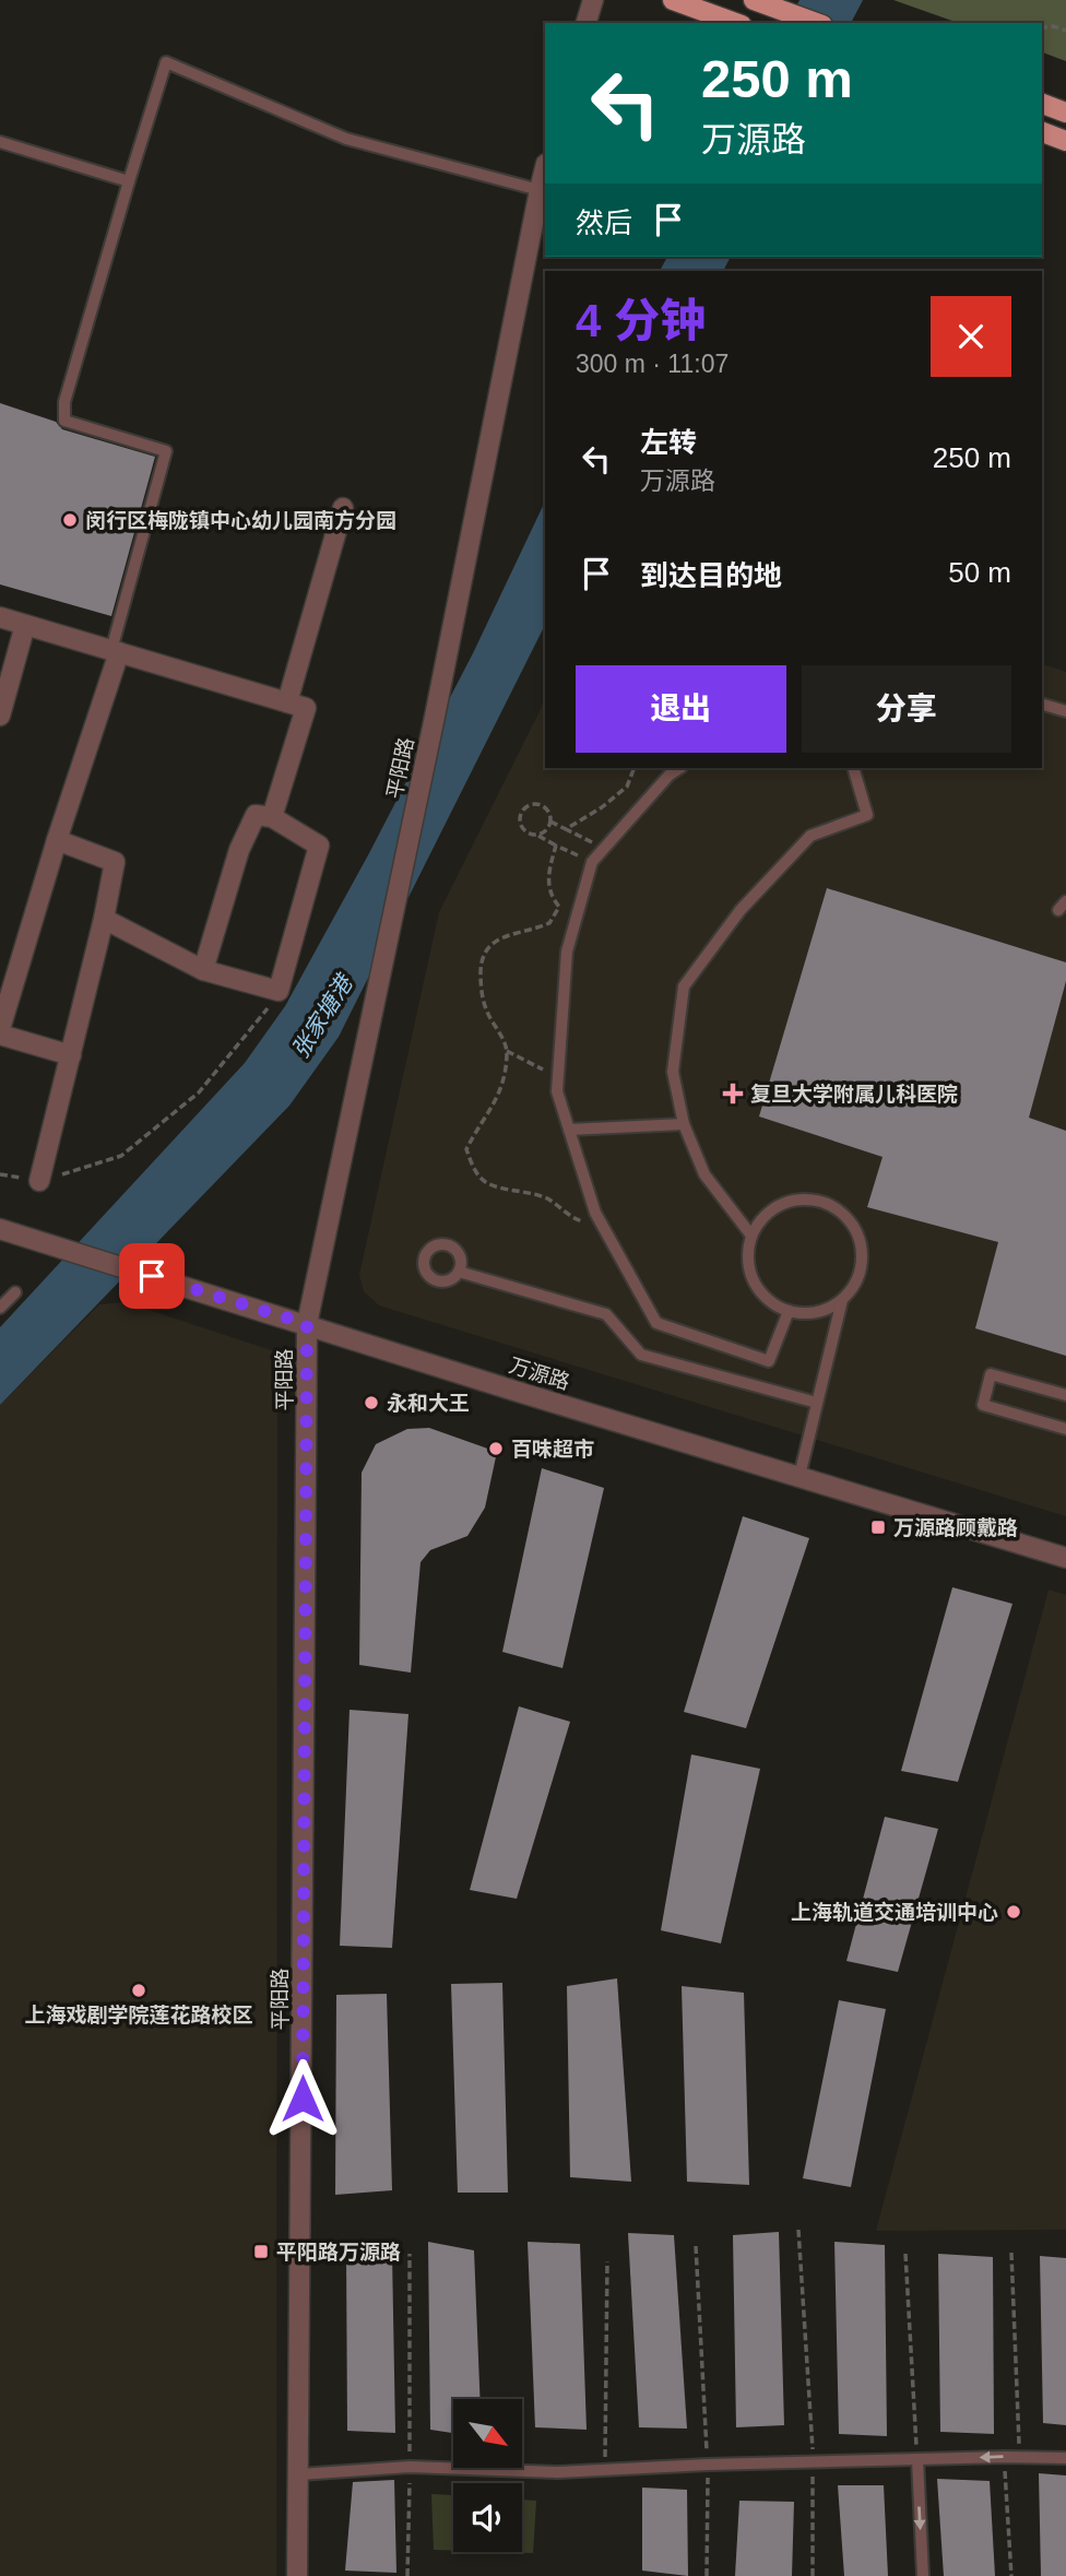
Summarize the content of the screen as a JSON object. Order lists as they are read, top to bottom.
{
  "streets": {
    "street": ["平阳路", "万源路"]
  },
  "crossings": [
    ["平阳路", "万源路"]
  ],
  "water": ["张家塘港"],
  "places": {
    "other": [
      "闵行区梅陇镇中心幼儿园南方分园",
      "永和大王",
      "百味超市",
      "上海轨道交通培训中心",
      "上海戏剧学院莲花路校区"
    ],
    "health": ["复旦大学附属儿科医院"],
    "transit": ["万源路顾戴路", "平阳路万源路"]
  },
  "north": "bottom right",
  "page": {
    "turn": ["250 m", "万源路"],
    "then": "然后",
    "heading": ["4 分钟", "300 m · 11:07"],
    "list": [
      {
        "name": "左转",
        "note": "万源路",
        "value": "250 m"
      },
      {
        "name": "到达目的地",
        "value": "50 m"
      }
    ],
    "buttons": ["退出", "分享"]
  }
}
